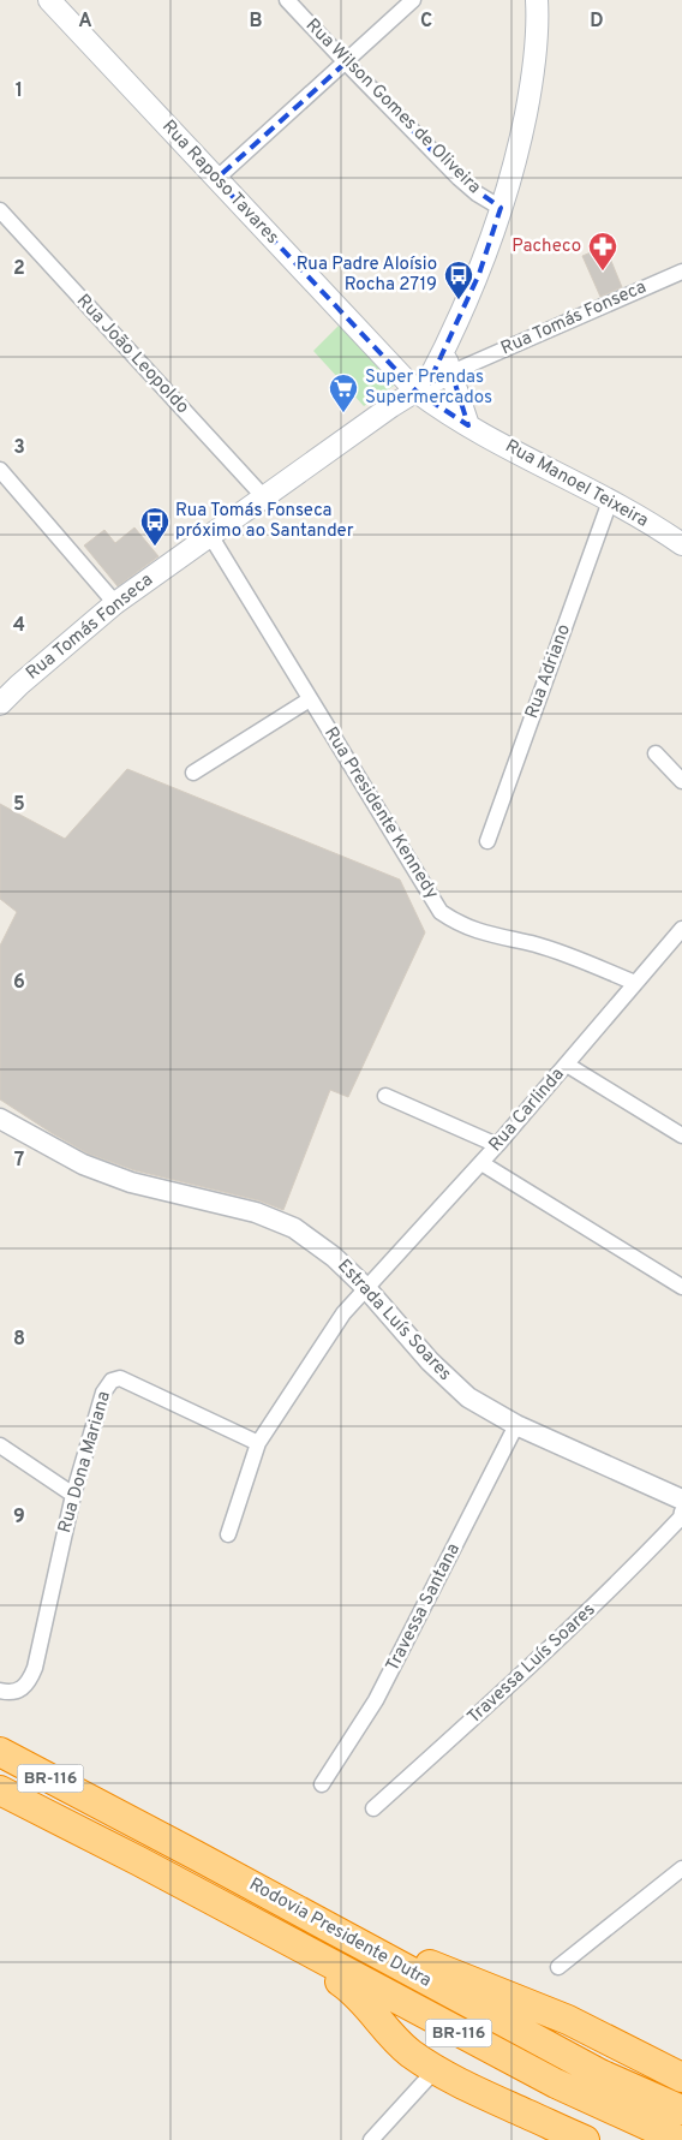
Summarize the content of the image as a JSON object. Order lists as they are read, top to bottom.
{
  "streets": {
    "highway": ["BR-116", "Rodovia Presidente Dutra"],
    "main road": ["Rua Raposo Tavares", "Rua Tomás Fonseca", "Rua Manoel Teixeira"],
    "street": [
      "Rua Wilson Gomes de Oliveira",
      "Rua João Leopoldo",
      "Rua Adriano",
      "Rua Presidente Kennedy",
      "Rua Carlinda",
      "Estrada Luís Soares",
      "Rua Dona Mariana",
      "Travessa Santana",
      "Travessa Luís Soares"
    ]
  },
  "crossings": [
    ["Rua Raposo Tavares", "Rua Tomás Fonseca"],
    ["Rua Raposo Tavares", "Rua Manoel Teixeira"],
    ["Rua Tomás Fonseca", "Rua João Leopoldo"],
    ["Rua Tomás Fonseca", "Rua Manoel Teixeira"],
    ["Rua Tomás Fonseca", "Rua Presidente Kennedy"],
    ["Rua Manoel Teixeira", "Rua Adriano"],
    ["Rua Presidente Kennedy", "Rua Carlinda"],
    ["Rua Carlinda", "Estrada Luís Soares"],
    ["Rua Carlinda", "Rua Dona Mariana"],
    ["Estrada Luís Soares", "Travessa Santana"]
  ],
  "places": {
    "pharmacy": ["Pacheco"],
    "bus stop": ["Rua Padre Aloísio Rocha 2719", "Rua Tomás Fonseca próximo ao Santander"],
    "supermarket": ["Super Prendas Supermercados"]
  },
  "grid": {
    "columns": [
      "A",
      "B",
      "C",
      "D"
    ],
    "rows": [
      "1",
      "2",
      "3",
      "4",
      "5",
      "6",
      "7",
      "8",
      "9"
    ]
  }
}
